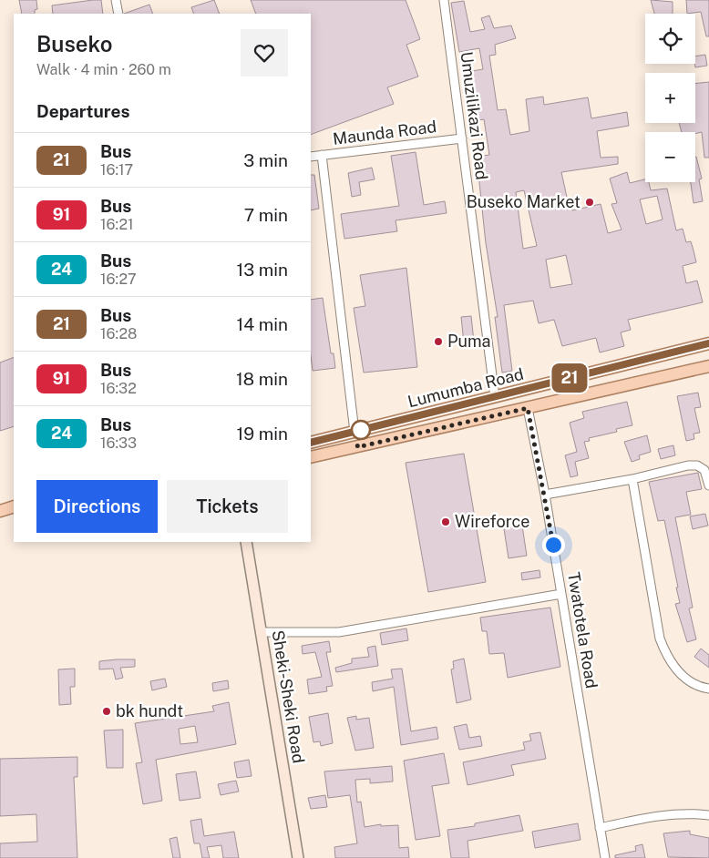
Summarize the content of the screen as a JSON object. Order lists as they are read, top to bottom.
{
  "streets": {
    "main road": ["Lumumba Road"],
    "street": [
      "Umuzilikazi Road",
      "Maunda Road",
      "Twatotela Road",
      "Sheki-Sheki Road"
    ]
  },
  "crossings": [
    ["Umuzilikazi Road", "Maunda Road"],
    ["Umuzilikazi Road", "Lumumba Road"],
    ["Lumumba Road", "Twatotela Road"]
  ],
  "places": [
    "Buseko Market",
    "Puma",
    "Wireforce",
    "bk hundt"
  ],
  "lines": ["bus line 21"],
  "page": {
    "on_map": "21",
    "map_buttons": ["+", "−"],
    "heading": [
      ["Buseko", "Walk · 4 min · 260 m"],
      "Departures"
    ],
    "list": [
      {
        "mark": "21",
        "name": "Bus",
        "note": "16:17",
        "value": "3 min"
      },
      {
        "mark": "91",
        "name": "Bus",
        "note": "16:21",
        "value": "7 min"
      },
      {
        "mark": "24",
        "name": "Bus",
        "note": "16:27",
        "value": "13 min"
      },
      {
        "mark": "21",
        "name": "Bus",
        "note": "16:28",
        "value": "14 min"
      },
      {
        "mark": "91",
        "name": "Bus",
        "note": "16:32",
        "value": "18 min"
      },
      {
        "mark": "24",
        "name": "Bus",
        "note": "16:33",
        "value": "19 min"
      }
    ],
    "buttons": ["Directions", "Tickets"]
  }
}
